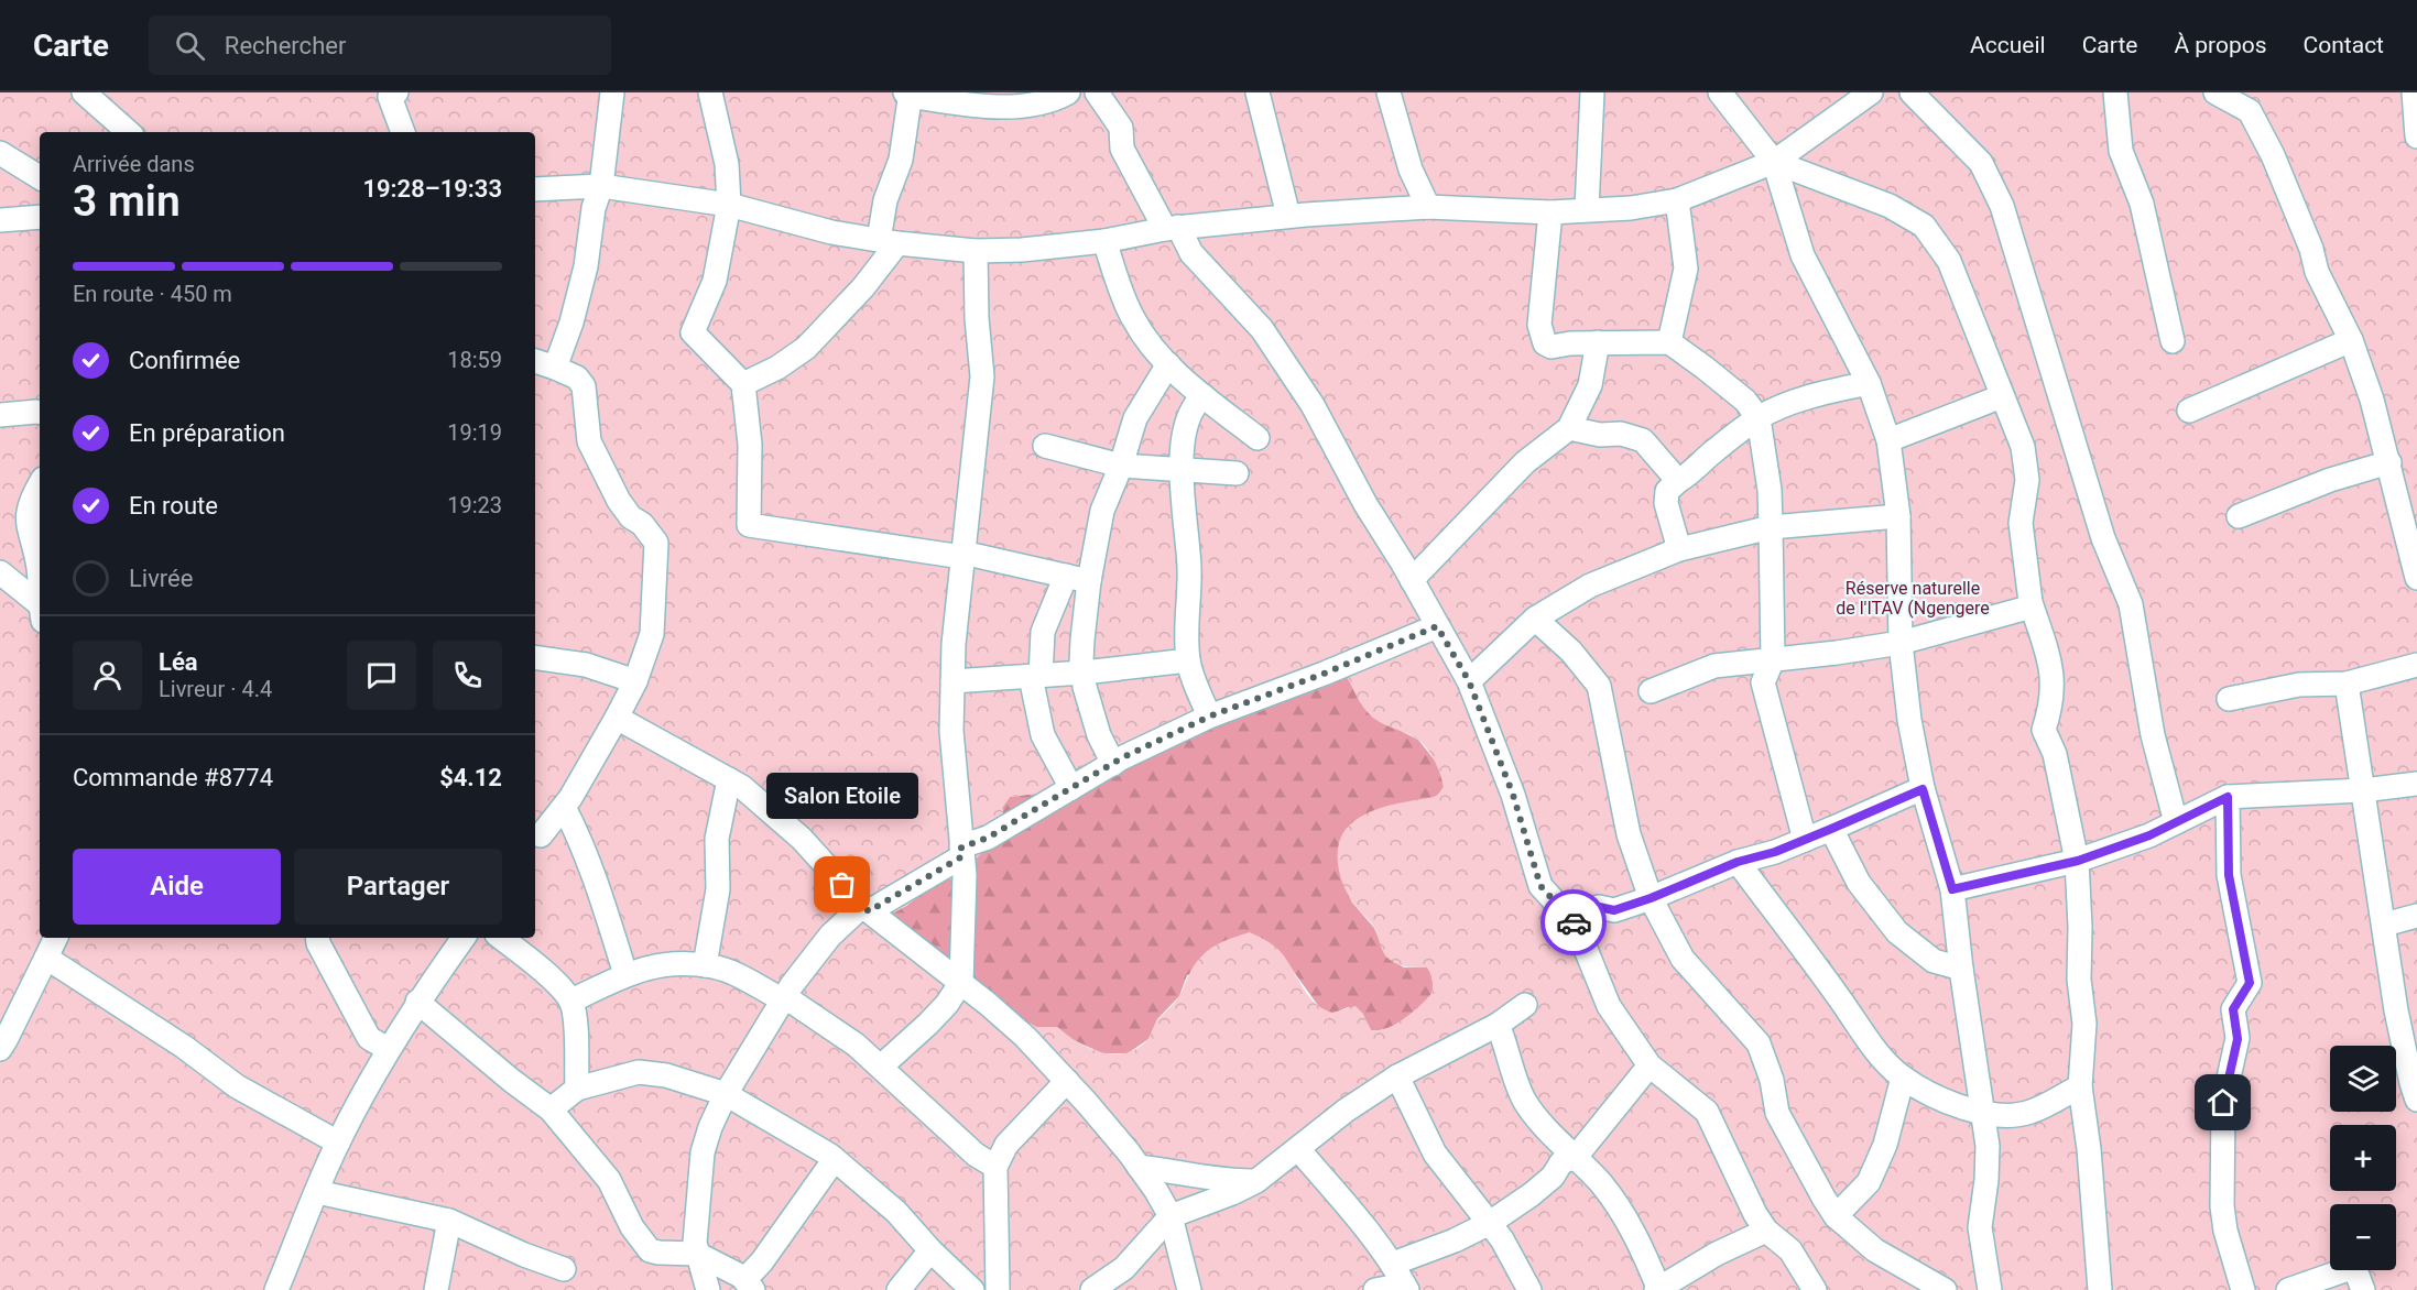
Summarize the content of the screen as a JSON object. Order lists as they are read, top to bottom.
{
  "parks": ["Réserve naturelle de l'ITAV (Ngengere"],
  "places": ["Salon Etoile"],
  "page": {
    "header": "Carte",
    "search": "Rechercher",
    "nav": [
      "Accueil",
      "Carte",
      "À propos",
      "Contact"
    ],
    "heading": ["3 min", "Arrivée dans", "19:28–19:33"],
    "panel": [
      "Léa",
      "Livreur · 4.4",
      "Commande #8774",
      "$4.12"
    ],
    "bar": "En route · 450 m",
    "list": [
      ["Confirmée", "18:59"],
      ["En préparation", "19:19"],
      ["En route", "19:23"],
      "Livrée"
    ],
    "bubble": "Salon Etoile",
    "buttons": ["Aide", "Partager"],
    "map_buttons": ["+", "−"]
  }
}
